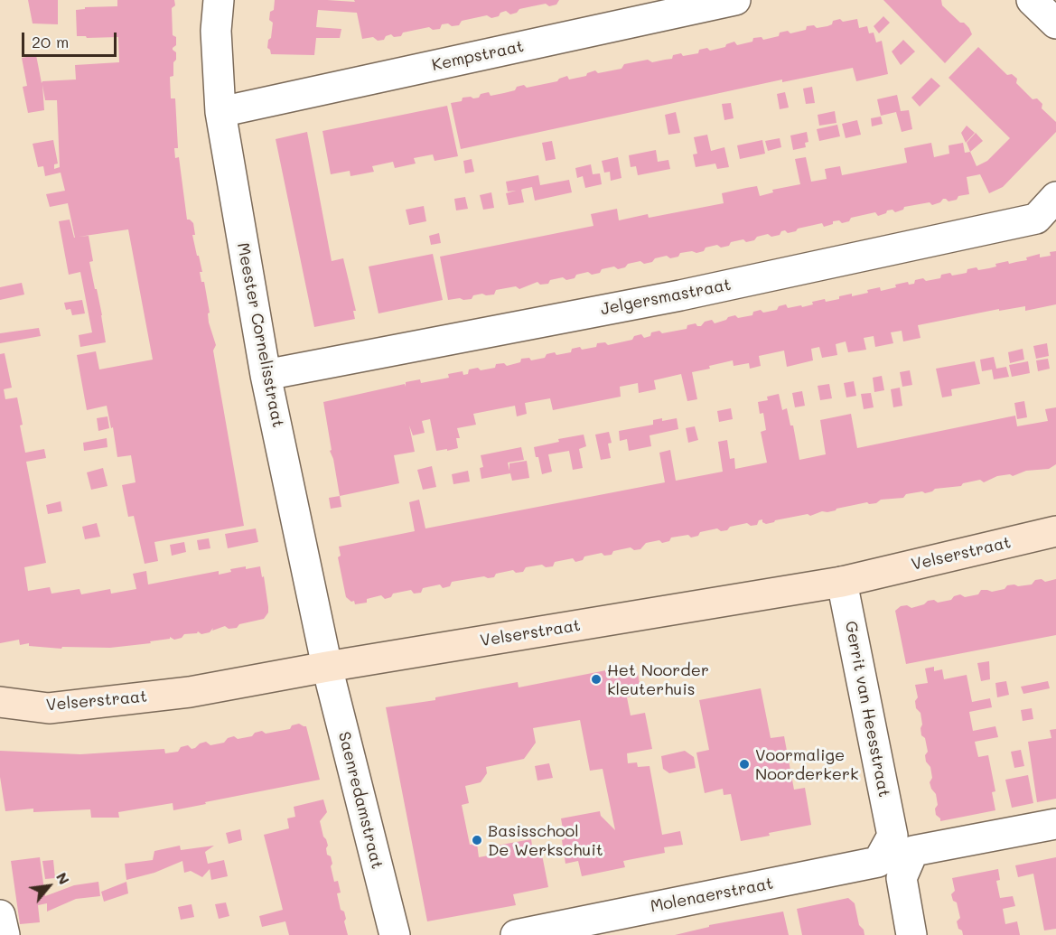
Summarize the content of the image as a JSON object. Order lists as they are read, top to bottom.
{
  "streets": {
    "street": [
      "Kempstraat",
      "Jelgersmastraat",
      "Meester Cornelisstraat",
      "Velserstraat",
      "Gerrit van Heesstraat",
      "Saenredamstraat",
      "Molenaerstraat"
    ]
  },
  "crossings": [
    ["Kempstraat", "Meester Cornelisstraat"],
    ["Jelgersmastraat", "Meester Cornelisstraat"],
    ["Meester Cornelisstraat", "Velserstraat"],
    ["Meester Cornelisstraat", "Saenredamstraat"],
    ["Velserstraat", "Gerrit van Heesstraat"],
    ["Velserstraat", "Saenredamstraat"]
  ],
  "places": ["Het Noorder kleuterhuis", "Voormalige Noorderkerk", "Basisschool De Werkschuit"],
  "scale_bar": "20 m",
  "north": "top right"
}
